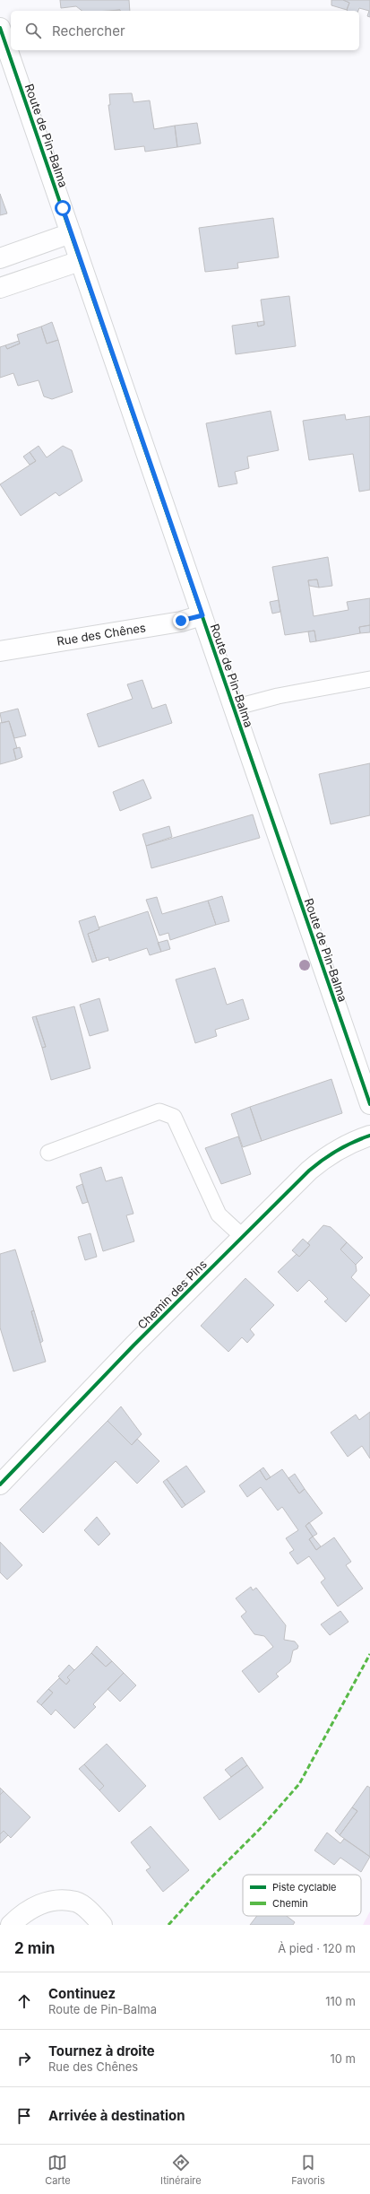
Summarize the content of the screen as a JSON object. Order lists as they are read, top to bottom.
{
  "streets": {
    "street": ["Route de Pin-Balma", "Rue des Chênes", "Chemin des Pins"]
  },
  "crossings": [
    ["Route de Pin-Balma", "Rue des Chênes"]
  ],
  "legend": ["Piste cyclable", "Chemin"],
  "page": {
    "search": "Rechercher",
    "heading": ["2 min", "À pied · 120 m"],
    "list": [
      ["Continuez", "Route de Pin-Balma", "110 m"],
      ["Tournez à droite", "Rue des Chênes", "10 m"],
      "Arrivée à destination"
    ],
    "nav": ["Carte", "Itinéraire", "Favoris"]
  }
}
